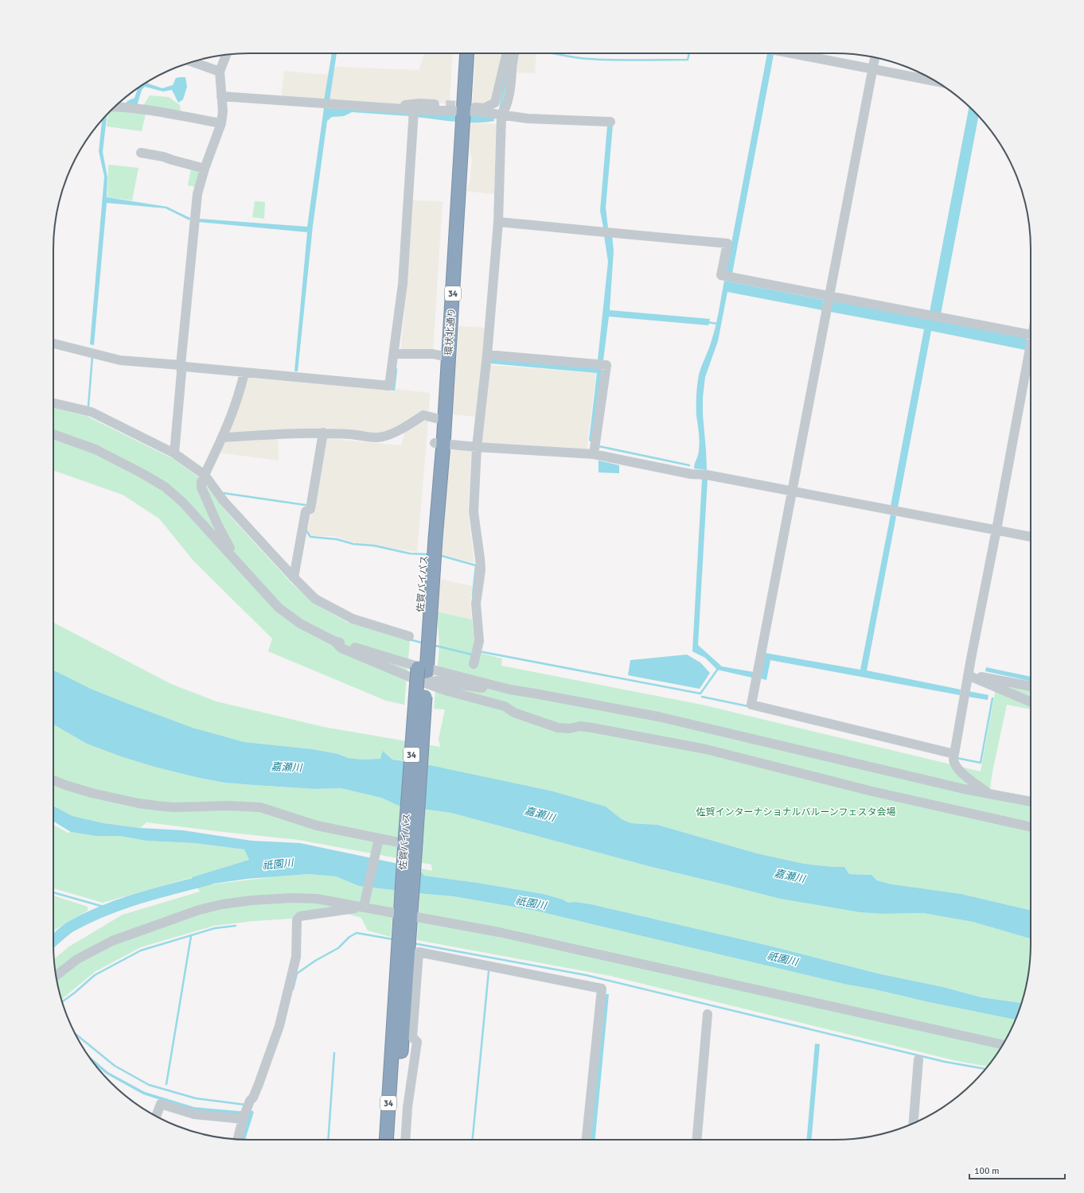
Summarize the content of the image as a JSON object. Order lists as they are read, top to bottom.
{
  "streets": {
    "highway": ["34", "環状北通り", "佐賀バイパス"]
  },
  "crossings": [
    ["環状北通り", "佐賀バイパス"]
  ],
  "water": ["嘉瀬川", "祇園川"],
  "parks": ["佐賀インターナショナルバルーンフェスタ会場"],
  "scale_bar": "100 m"
}
